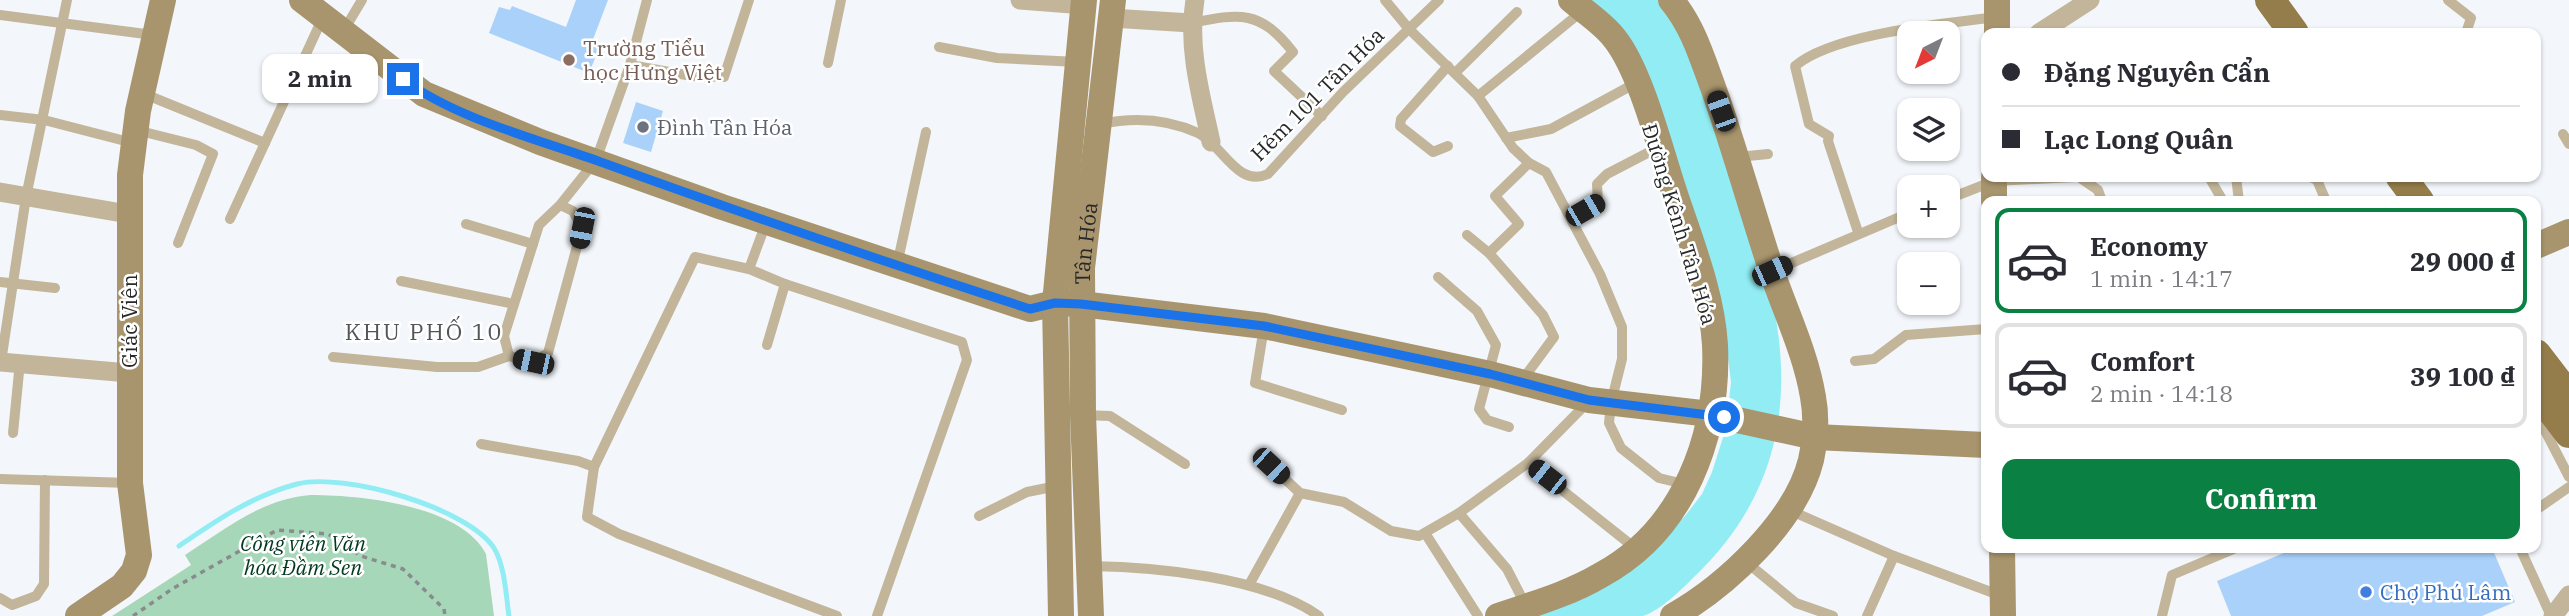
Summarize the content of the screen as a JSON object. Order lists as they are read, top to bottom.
{
  "streets": {
    "main road": ["Đường Kênh Tân Hóa", "Tân Hóa", "Giác Viên"],
    "lane": ["Hẻm 101 Tân Hóa"]
  },
  "crossings": [
    ["Hẻm 101 Tân Hóa", "Tân Hóa"]
  ],
  "districts": ["KHU PHỐ 10"],
  "parks": ["Công viên Văn hóa Đầm Sen"],
  "places": ["Trường Tiểu học Hưng Việt", "Đình Tân Hóa", "Chợ Phú Lâm"],
  "north": "bottom left",
  "page": {
    "map_buttons": ["+", "−"],
    "banner": ["Đặng Nguyên Cẩn", "Lạc Long Quân"],
    "bubble": "2 min",
    "list": [
      {
        "name": "Economy",
        "note": "1 min · 14:17",
        "value": "29 000 ₫"
      },
      {
        "name": "Comfort",
        "note": "2 min · 14:18",
        "value": "39 100 ₫"
      }
    ],
    "buttons": "Confirm"
  }
}
